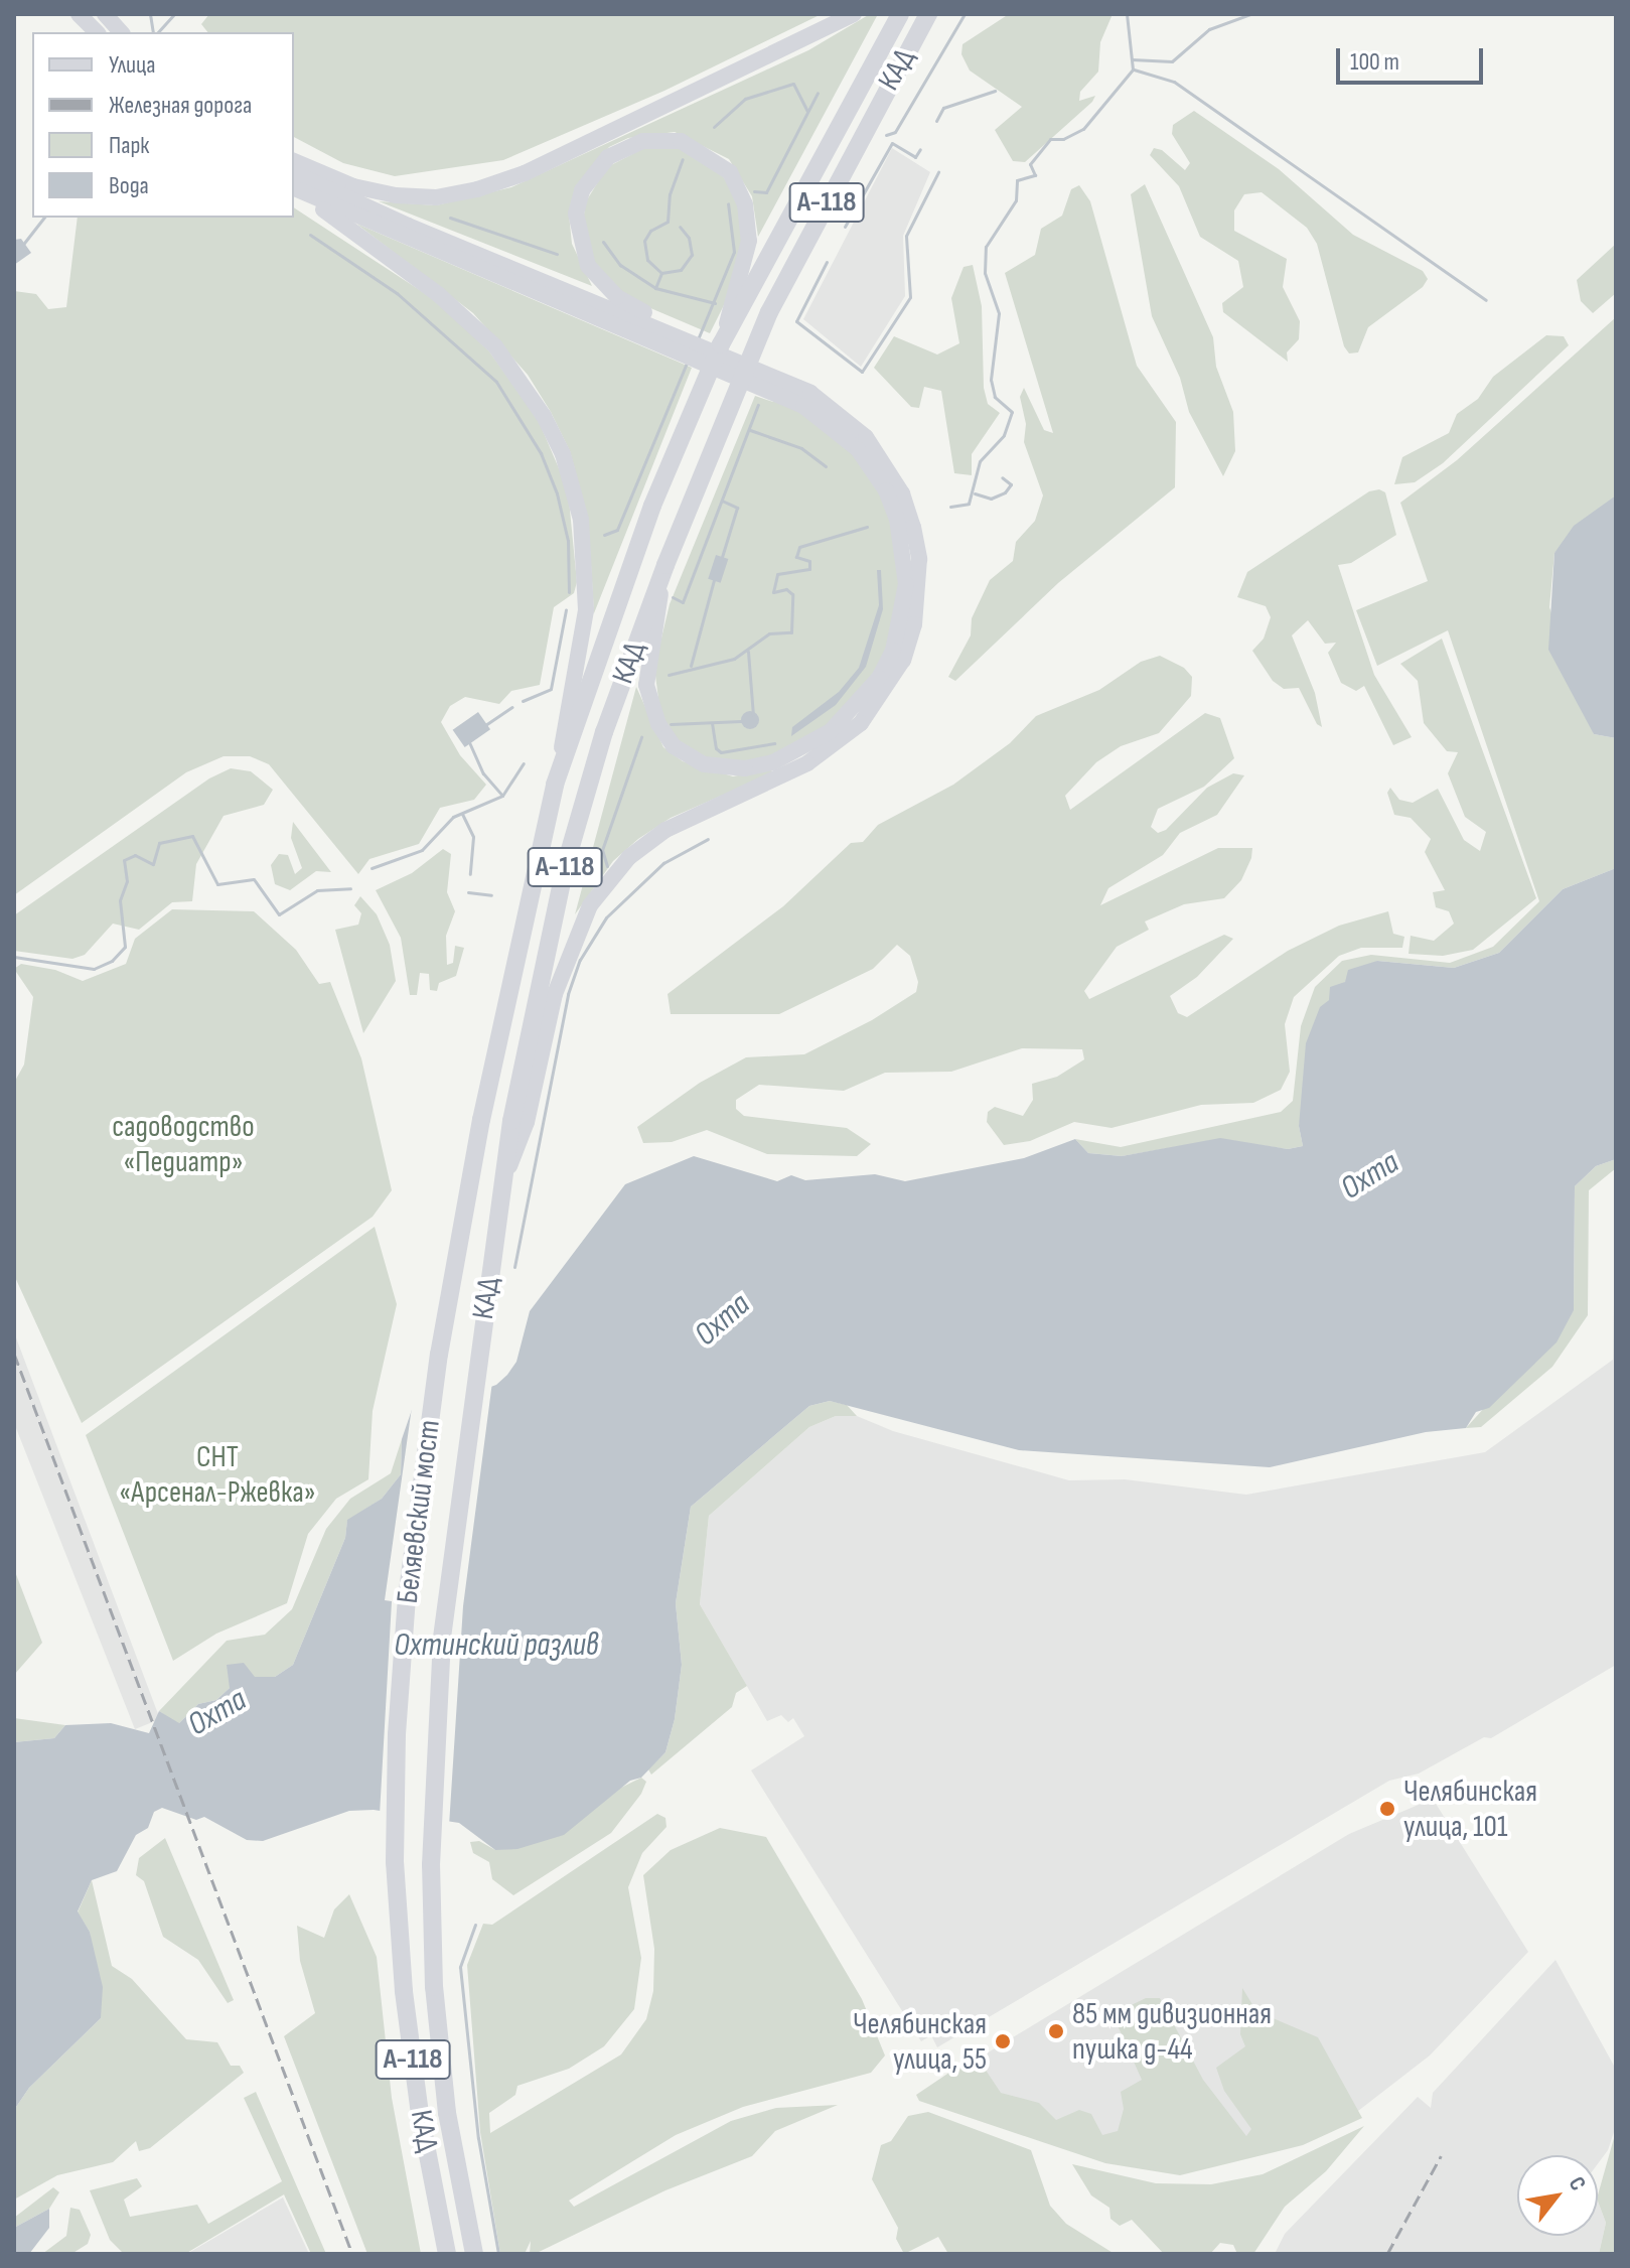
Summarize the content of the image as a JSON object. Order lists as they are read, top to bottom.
{
  "streets": {
    "highway": ["КАД", "А-118", "Беляевский мост"]
  },
  "crossings": [
    ["КАД", "Беляевский мост"]
  ],
  "water": ["Охта", "Охтинский разлив"],
  "parks": ["садоводство «Педиатр»", "СНТ «Арсенал-Ржевка»"],
  "places": ["Челябинская улица, 101", "85 мм дивизионная пушка д-44", "Челябинская улица, 55"],
  "legend": [
    "Улица",
    "Железная дорога",
    "Парк",
    "Вода"
  ],
  "scale_bar": "100 m",
  "north": "top right"
}
